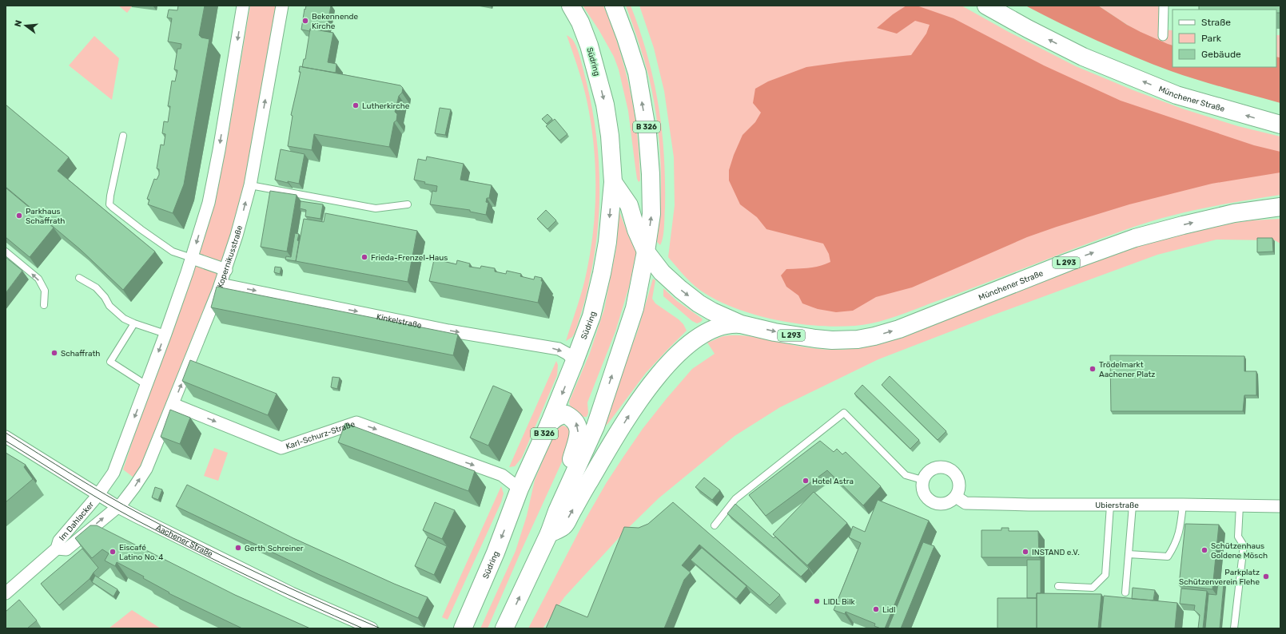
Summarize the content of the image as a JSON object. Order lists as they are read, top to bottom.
{
  "streets": {
    "main road": [
      "Südring",
      "Münchener Straße",
      "B 326",
      "L 293"
    ],
    "street": [
      "Kopernikusstraße",
      "Kinkelstraße",
      "Karl-Schurz-Straße",
      "Ubierstraße",
      "Im Dahlacker",
      "Aachener Straße"
    ]
  },
  "crossings": [
    ["Südring", "Kinkelstraße"],
    ["Südring", "Karl-Schurz-Straße"],
    ["Kopernikusstraße", "Kinkelstraße"],
    ["Kopernikusstraße", "Karl-Schurz-Straße"],
    ["Kopernikusstraße", "Im Dahlacker"],
    ["Kopernikusstraße", "Aachener Straße"],
    ["Im Dahlacker", "Aachener Straße"]
  ],
  "one_way": ["Kinkelstraße", "Karl-Schurz-Straße"],
  "places": [
    "Bekennende Kirche",
    "Lutherkirche",
    "Parkhaus Schaffrath",
    "Frieda-Frenzel-Haus",
    "Schaffrath",
    "Trödelmarkt Aachener Platz",
    "Hotel Astra",
    "Gerth Schreiner",
    "Schützenhaus Goldene Mösch",
    "Eiscafé Latino No. 4",
    "INSTAND e.V.",
    "Parkplatz Schützenverein Flehe",
    "LIDL Bilk",
    "Lidl"
  ],
  "legend": ["Straße", "Park", "Gebäude"],
  "north": "left"
}
